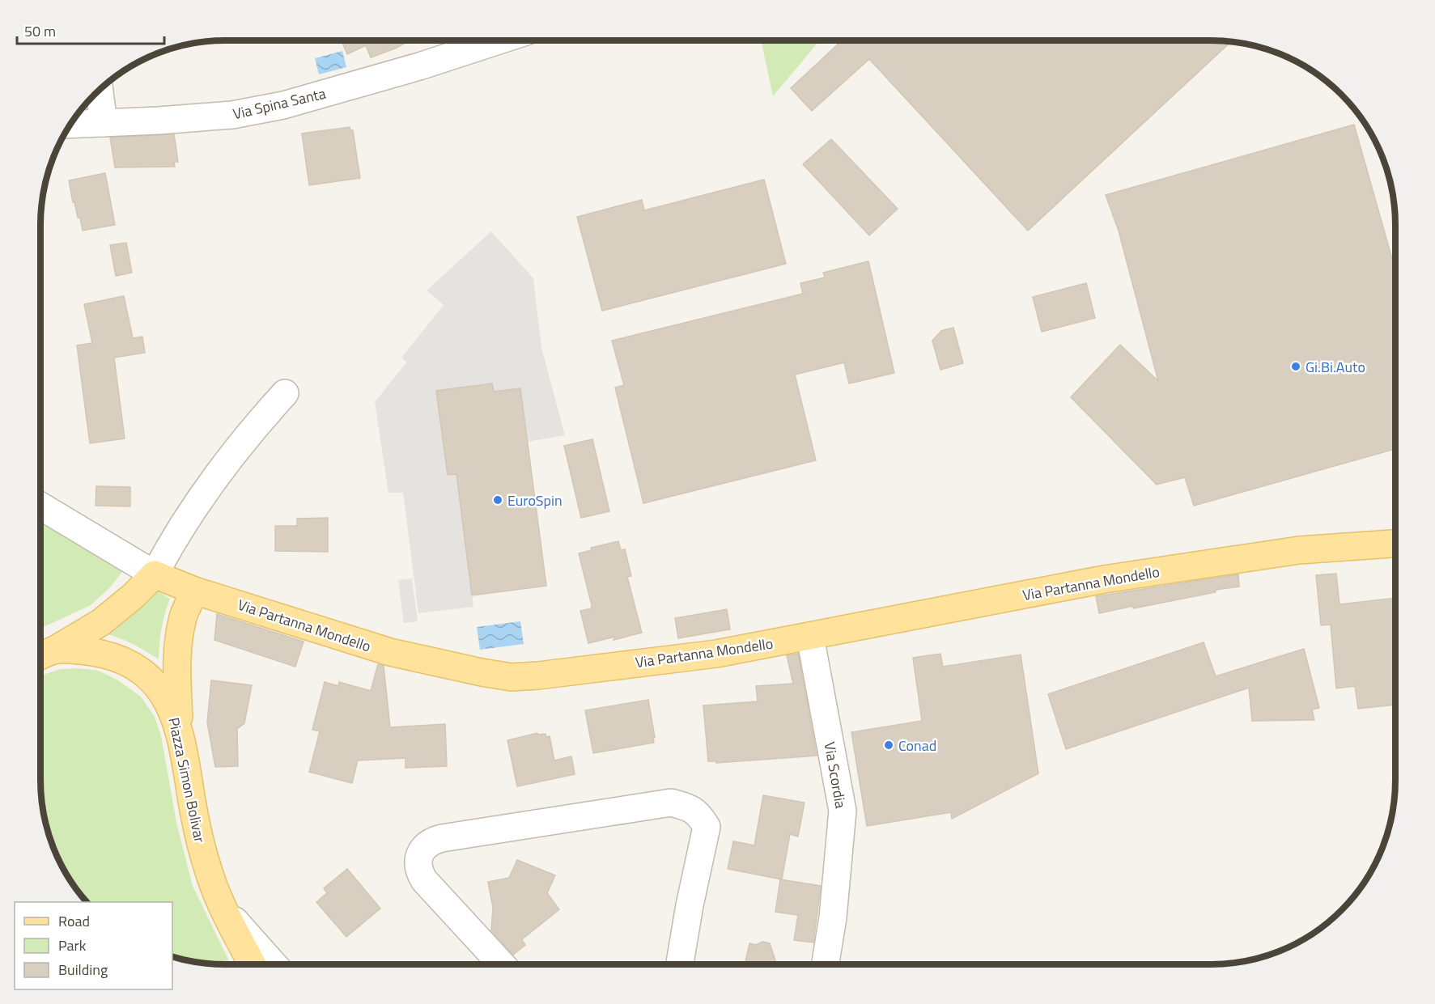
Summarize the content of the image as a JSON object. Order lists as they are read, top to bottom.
{
  "streets": {
    "main road": ["Via Partanna Mondello", "Piazza Simon Bolivar"],
    "street": ["Via Spina Santa", "Via Scordia"]
  },
  "crossings": [
    ["Via Partanna Mondello", "Via Scordia"]
  ],
  "places": ["Gi.Bi.Auto", "EuroSpin", "Conad"],
  "legend": ["Road", "Park", "Building"],
  "scale_bar": "50 m"
}
